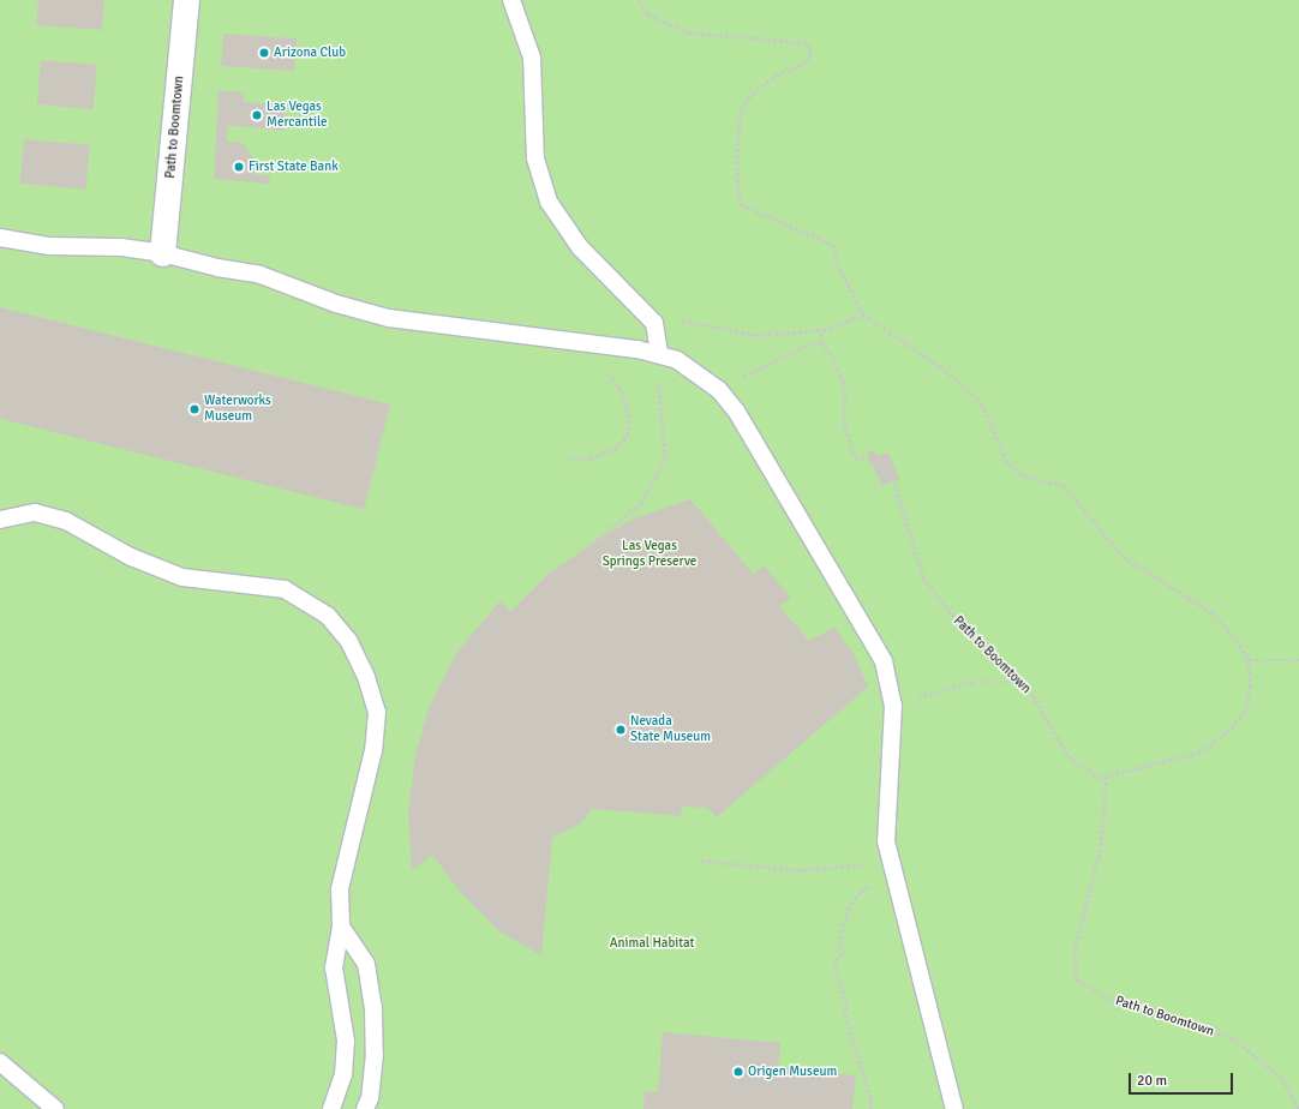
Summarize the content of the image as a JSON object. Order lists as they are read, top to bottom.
{
  "streets": {
    "street": ["Path to Boomtown"]
  },
  "parks": ["Las Vegas Springs Preserve", "Animal Habitat"],
  "places": [
    "Arizona Club",
    "Las Vegas Mercantile",
    "First State Bank",
    "Waterworks Museum",
    "Nevada State Museum",
    "Origen Museum"
  ],
  "scale_bar": "20 m"
}
